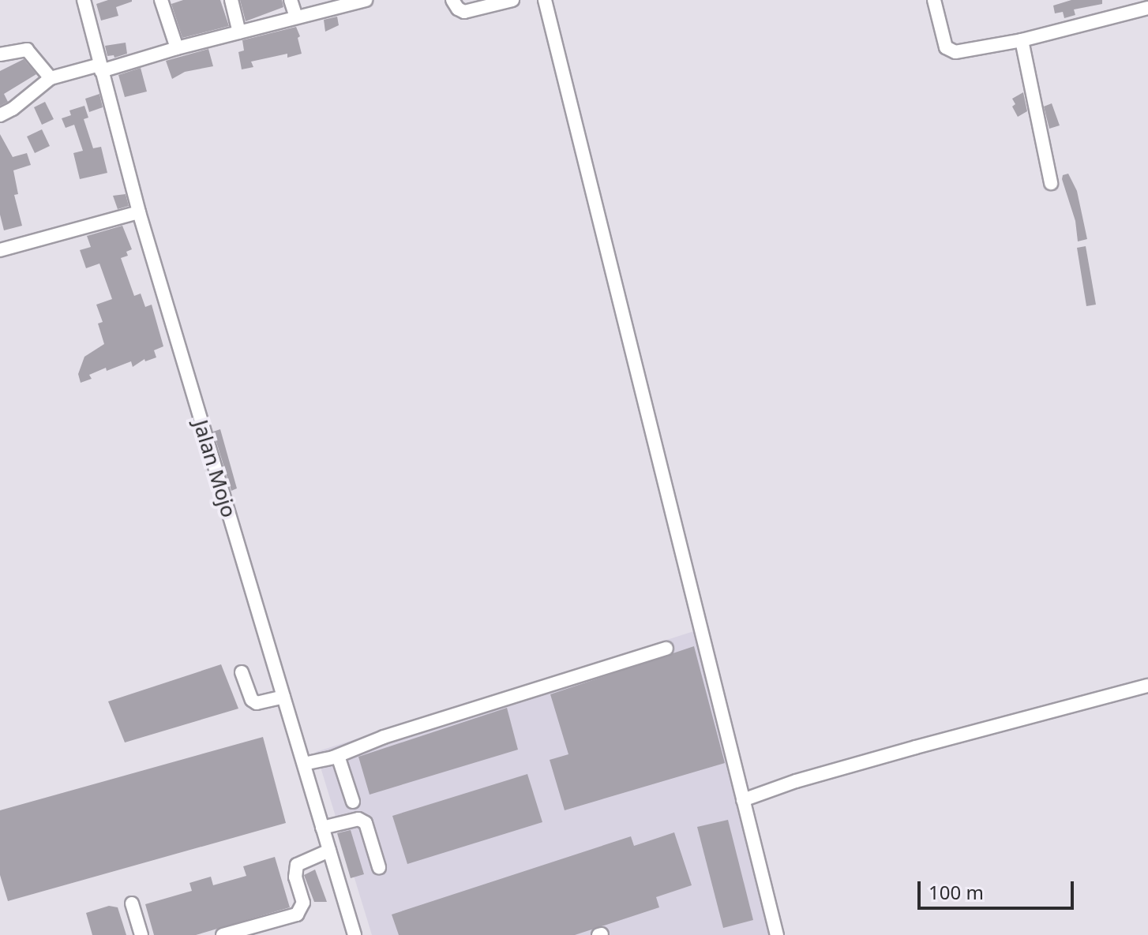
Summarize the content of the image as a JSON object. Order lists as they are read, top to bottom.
{
  "streets": {
    "street": ["Jalan Mojo"]
  },
  "scale_bar": "100 m"
}
